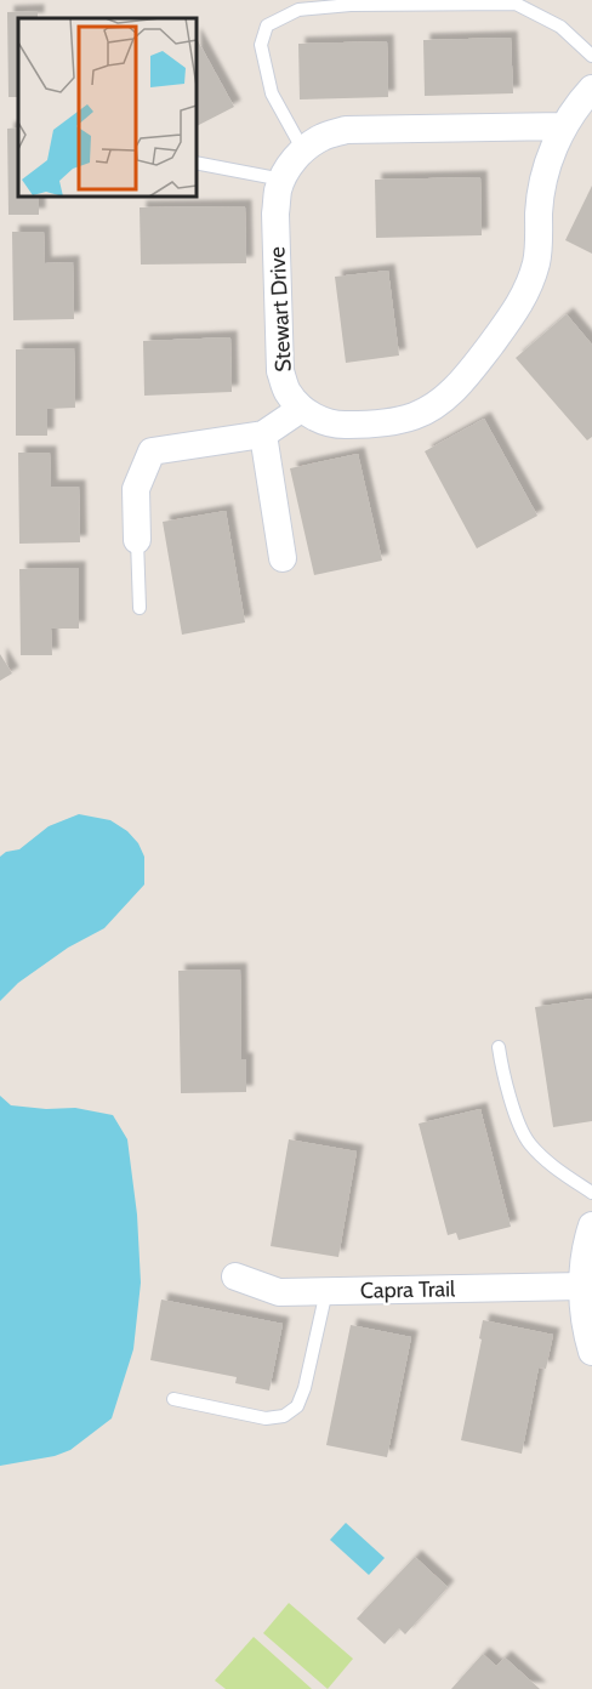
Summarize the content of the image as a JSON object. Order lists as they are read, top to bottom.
{
  "streets": {
    "street": ["Stewart Drive", "Capra Trail"]
  }
}
